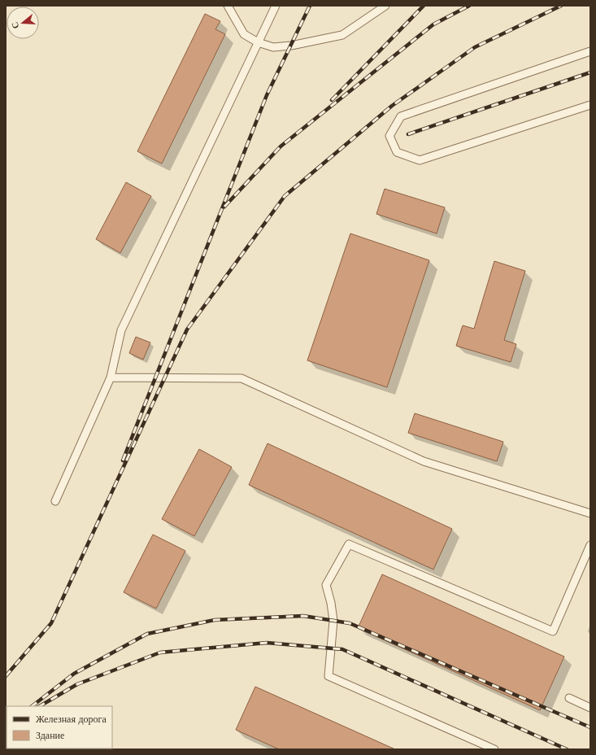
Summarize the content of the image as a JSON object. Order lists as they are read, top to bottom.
{
  "legend": ["Железная дорога", "Здание"],
  "north": "left"
}
